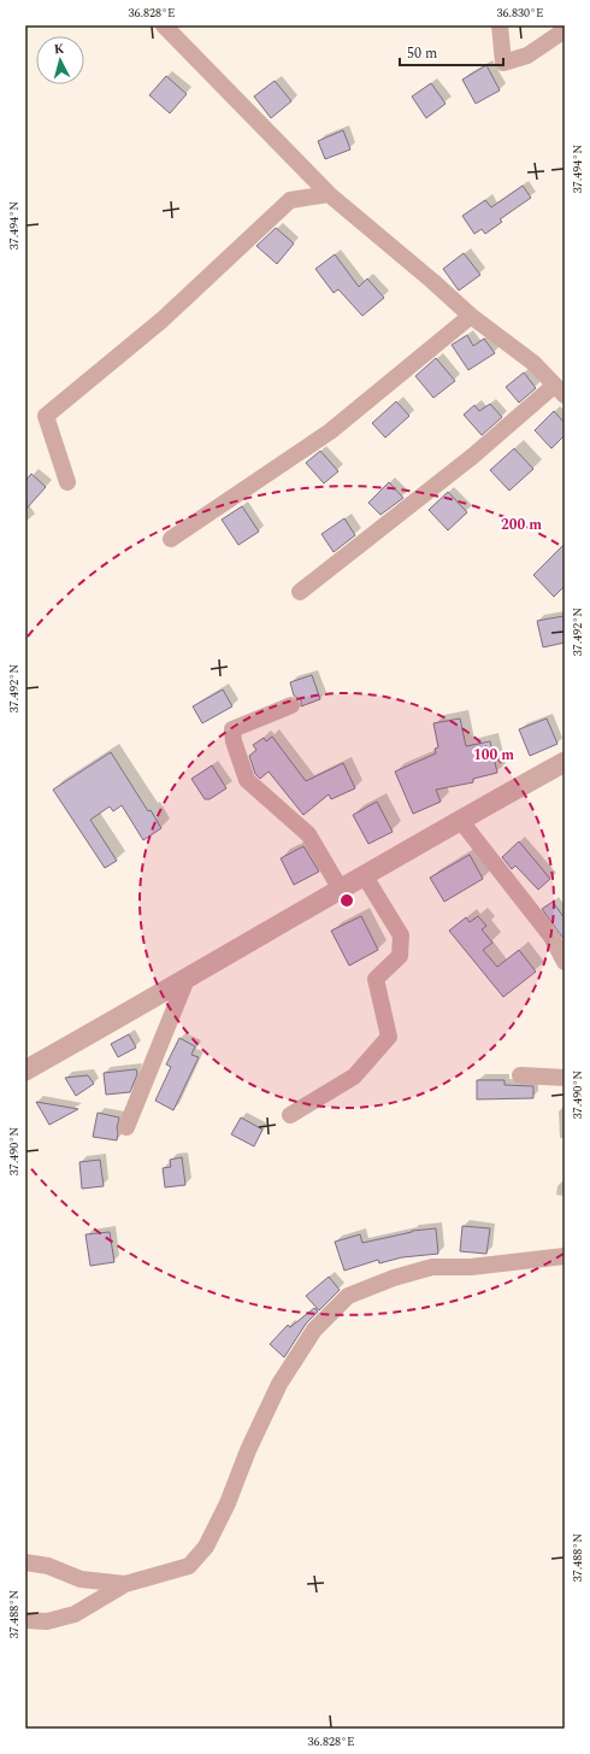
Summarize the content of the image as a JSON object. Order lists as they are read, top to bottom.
{
  "scale_bar": "50 m",
  "north": "top",
  "coordinates": [
    "36.828°E",
    "36.830°E",
    "37.494°N",
    "37.492°N",
    "37.490°N",
    "37.488°N"
  ],
  "rings": ["200 m", "100 m"]
}
